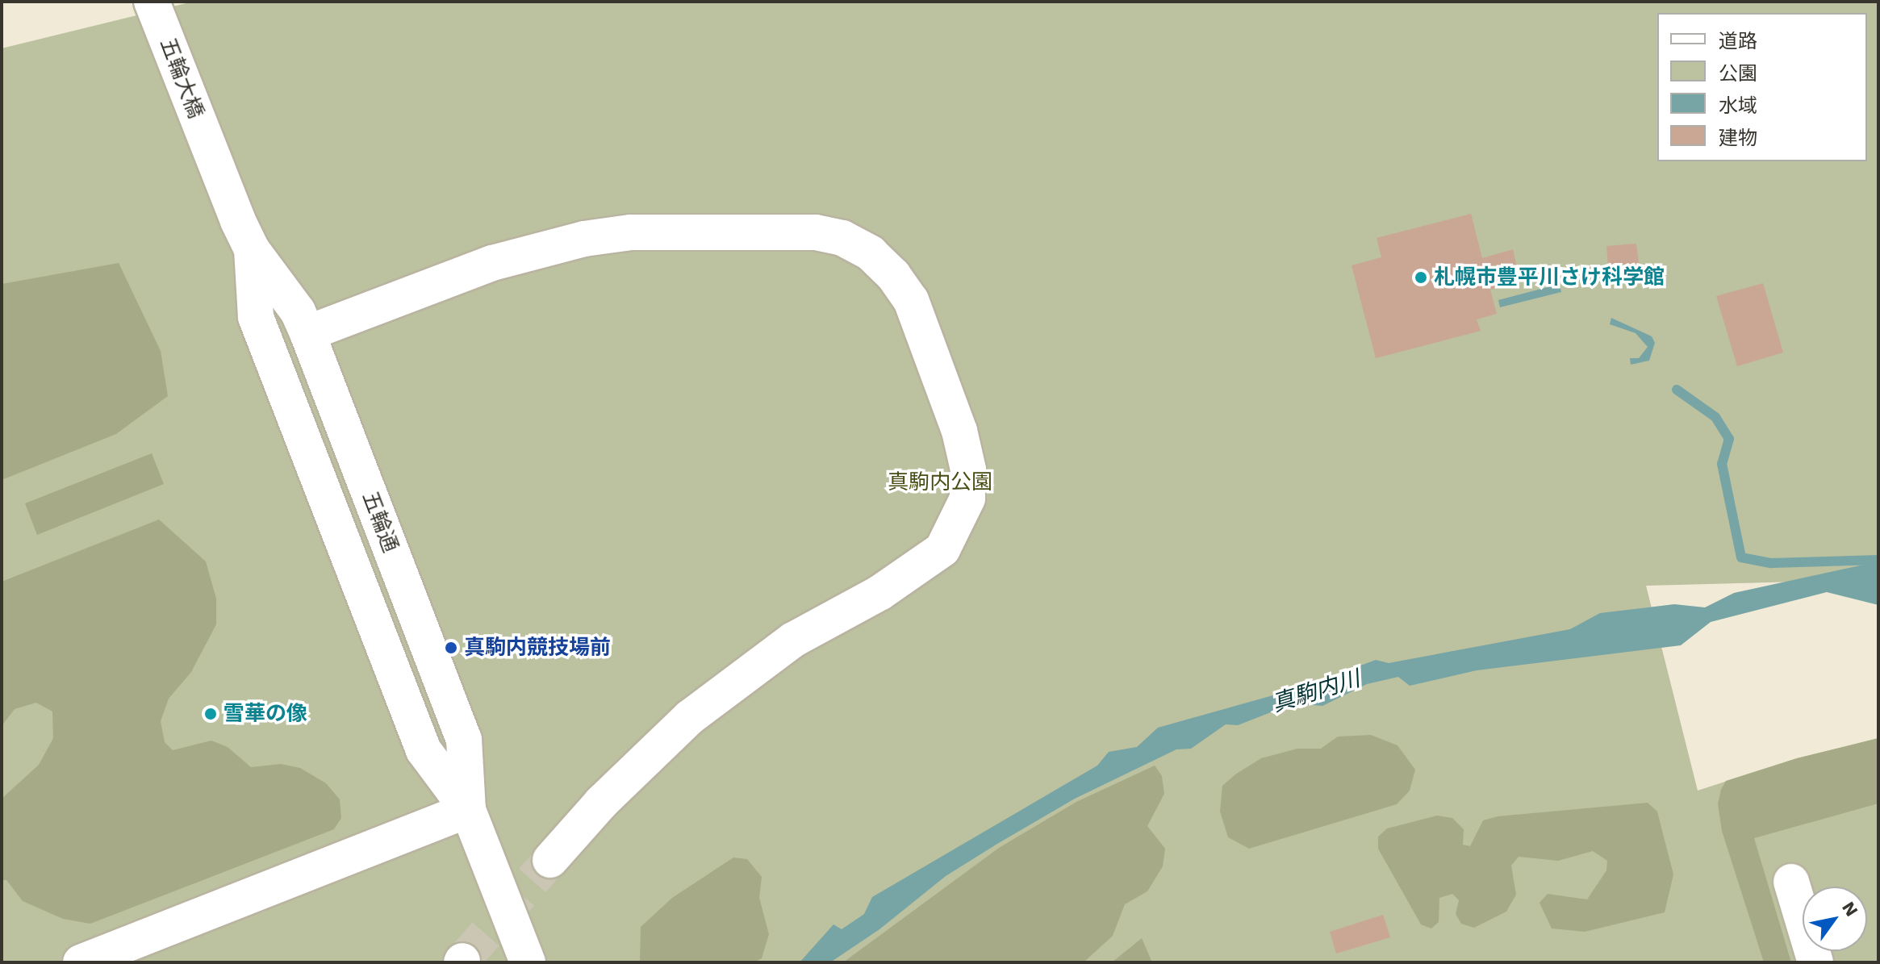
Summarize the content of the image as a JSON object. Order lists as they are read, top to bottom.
{
  "streets": {
    "main road": ["五輪大橋", "五輪通"]
  },
  "crossings": [
    ["五輪大橋", "五輪通"]
  ],
  "water": ["真駒内川"],
  "parks": ["真駒内公園"],
  "places": ["札幌市豊平川さけ科学館", "真駒内競技場前", "雪華の像"],
  "legend": [
    "道路",
    "公園",
    "水域",
    "建物"
  ],
  "north": "top right"
}
